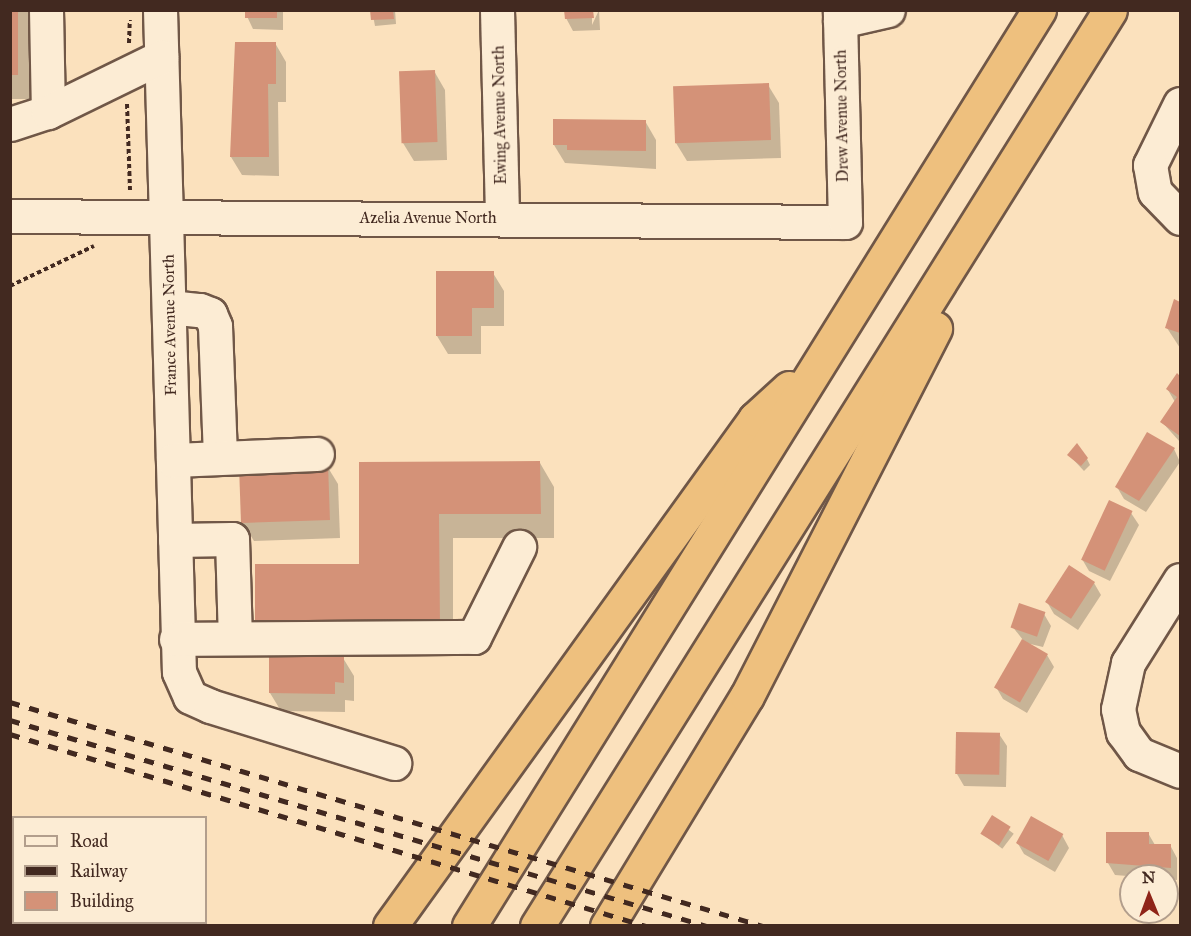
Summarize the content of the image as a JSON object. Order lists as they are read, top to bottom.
{
  "streets": {
    "street": [
      "Ewing Avenue North",
      "Drew Avenue North",
      "Azelia Avenue North",
      "France Avenue North"
    ]
  },
  "crossings": [
    ["Ewing Avenue North", "Azelia Avenue North"],
    ["Drew Avenue North", "Azelia Avenue North"],
    ["Azelia Avenue North", "France Avenue North"]
  ],
  "legend": ["Road", "Railway", "Building"],
  "north": "top"
}
